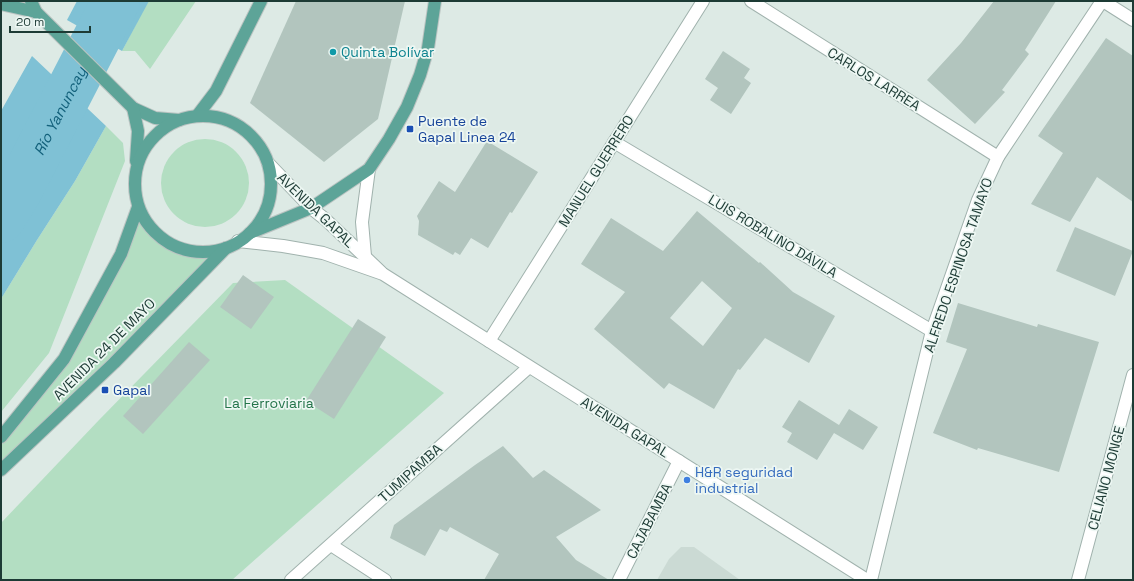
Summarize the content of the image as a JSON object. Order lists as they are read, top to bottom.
{
  "streets": {
    "main road": ["AVENIDA 24 DE MAYO"],
    "street": [
      "CARLOS LARREA",
      "MANUEL GUERRERO",
      "AVENIDA GAPAL",
      "LUIS ROBALINO DÁVILA",
      "ALFREDO ESPINOSA TAMAYO",
      "TUMIPAMBA",
      "CELIANO MONGE",
      "CAJABAMBA"
    ]
  },
  "crossings": [
    ["CARLOS LARREA", "ALFREDO ESPINOSA TAMAYO"],
    ["MANUEL GUERRERO", "AVENIDA GAPAL"],
    ["MANUEL GUERRERO", "LUIS ROBALINO DÁVILA"],
    ["AVENIDA GAPAL", "AVENIDA 24 DE MAYO"],
    ["AVENIDA GAPAL", "TUMIPAMBA"],
    ["AVENIDA GAPAL", "CAJABAMBA"],
    ["LUIS ROBALINO DÁVILA", "ALFREDO ESPINOSA TAMAYO"]
  ],
  "water": ["Río Yanuncay"],
  "parks": ["La Ferroviaria"],
  "places": {
    "other": ["Quinta Bolívar", "H&R seguridad industrial"],
    "transit": ["Puente de Gapal Linea 24", "Gapal"]
  },
  "scale_bar": "20 m"
}
